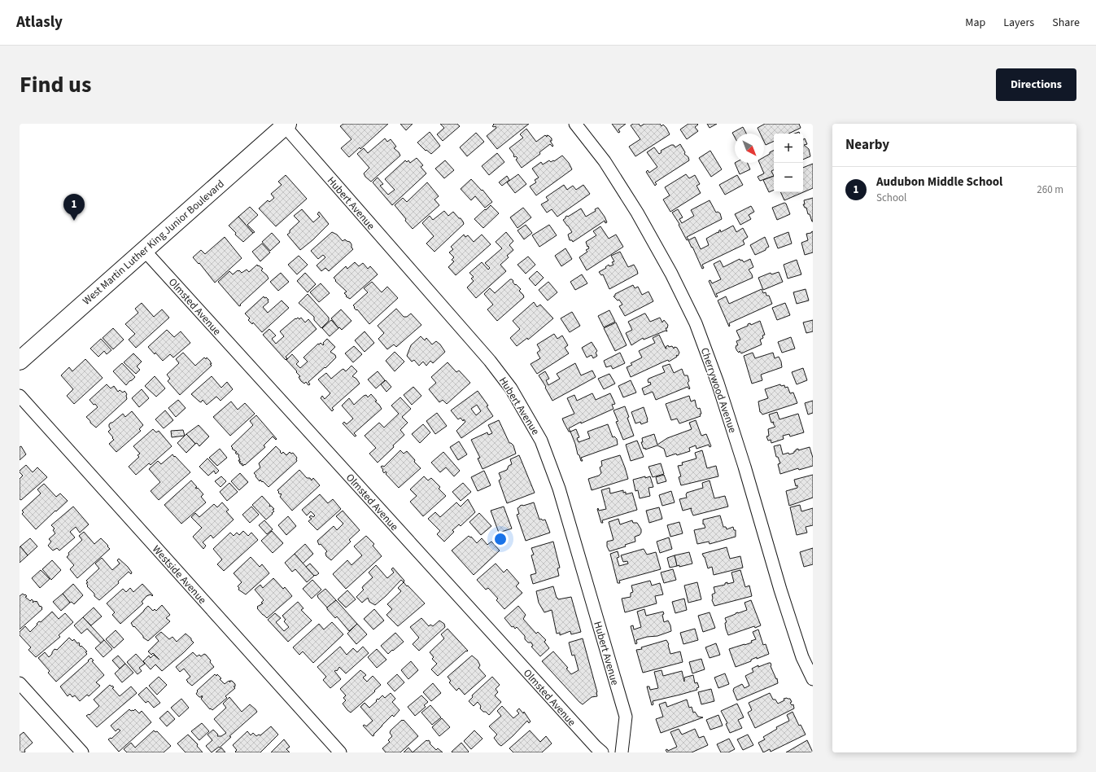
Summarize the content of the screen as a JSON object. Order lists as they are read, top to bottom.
{
  "streets": {
    "main road": ["West Martin Luther King Junior Boulevard"],
    "street": [
      "Hubert Avenue",
      "Olmsted Avenue",
      "Cherrywood Avenue",
      "Westside Avenue"
    ]
  },
  "crossings": [
    ["Hubert Avenue", "West Martin Luther King Junior Boulevard"],
    ["West Martin Luther King Junior Boulevard", "Olmsted Avenue"]
  ],
  "north": "bottom right",
  "page": {
    "header": "Atlasly",
    "nav": ["Map", "Layers", "Share"],
    "title": "Find us",
    "buttons": "Directions",
    "heading": "Nearby",
    "map_buttons": ["+", "−"],
    "list": [
      {
        "mark": "1",
        "name": "Audubon Middle School",
        "note": "School",
        "value": "260 m"
      }
    ],
    "pins": "1"
  }
}
